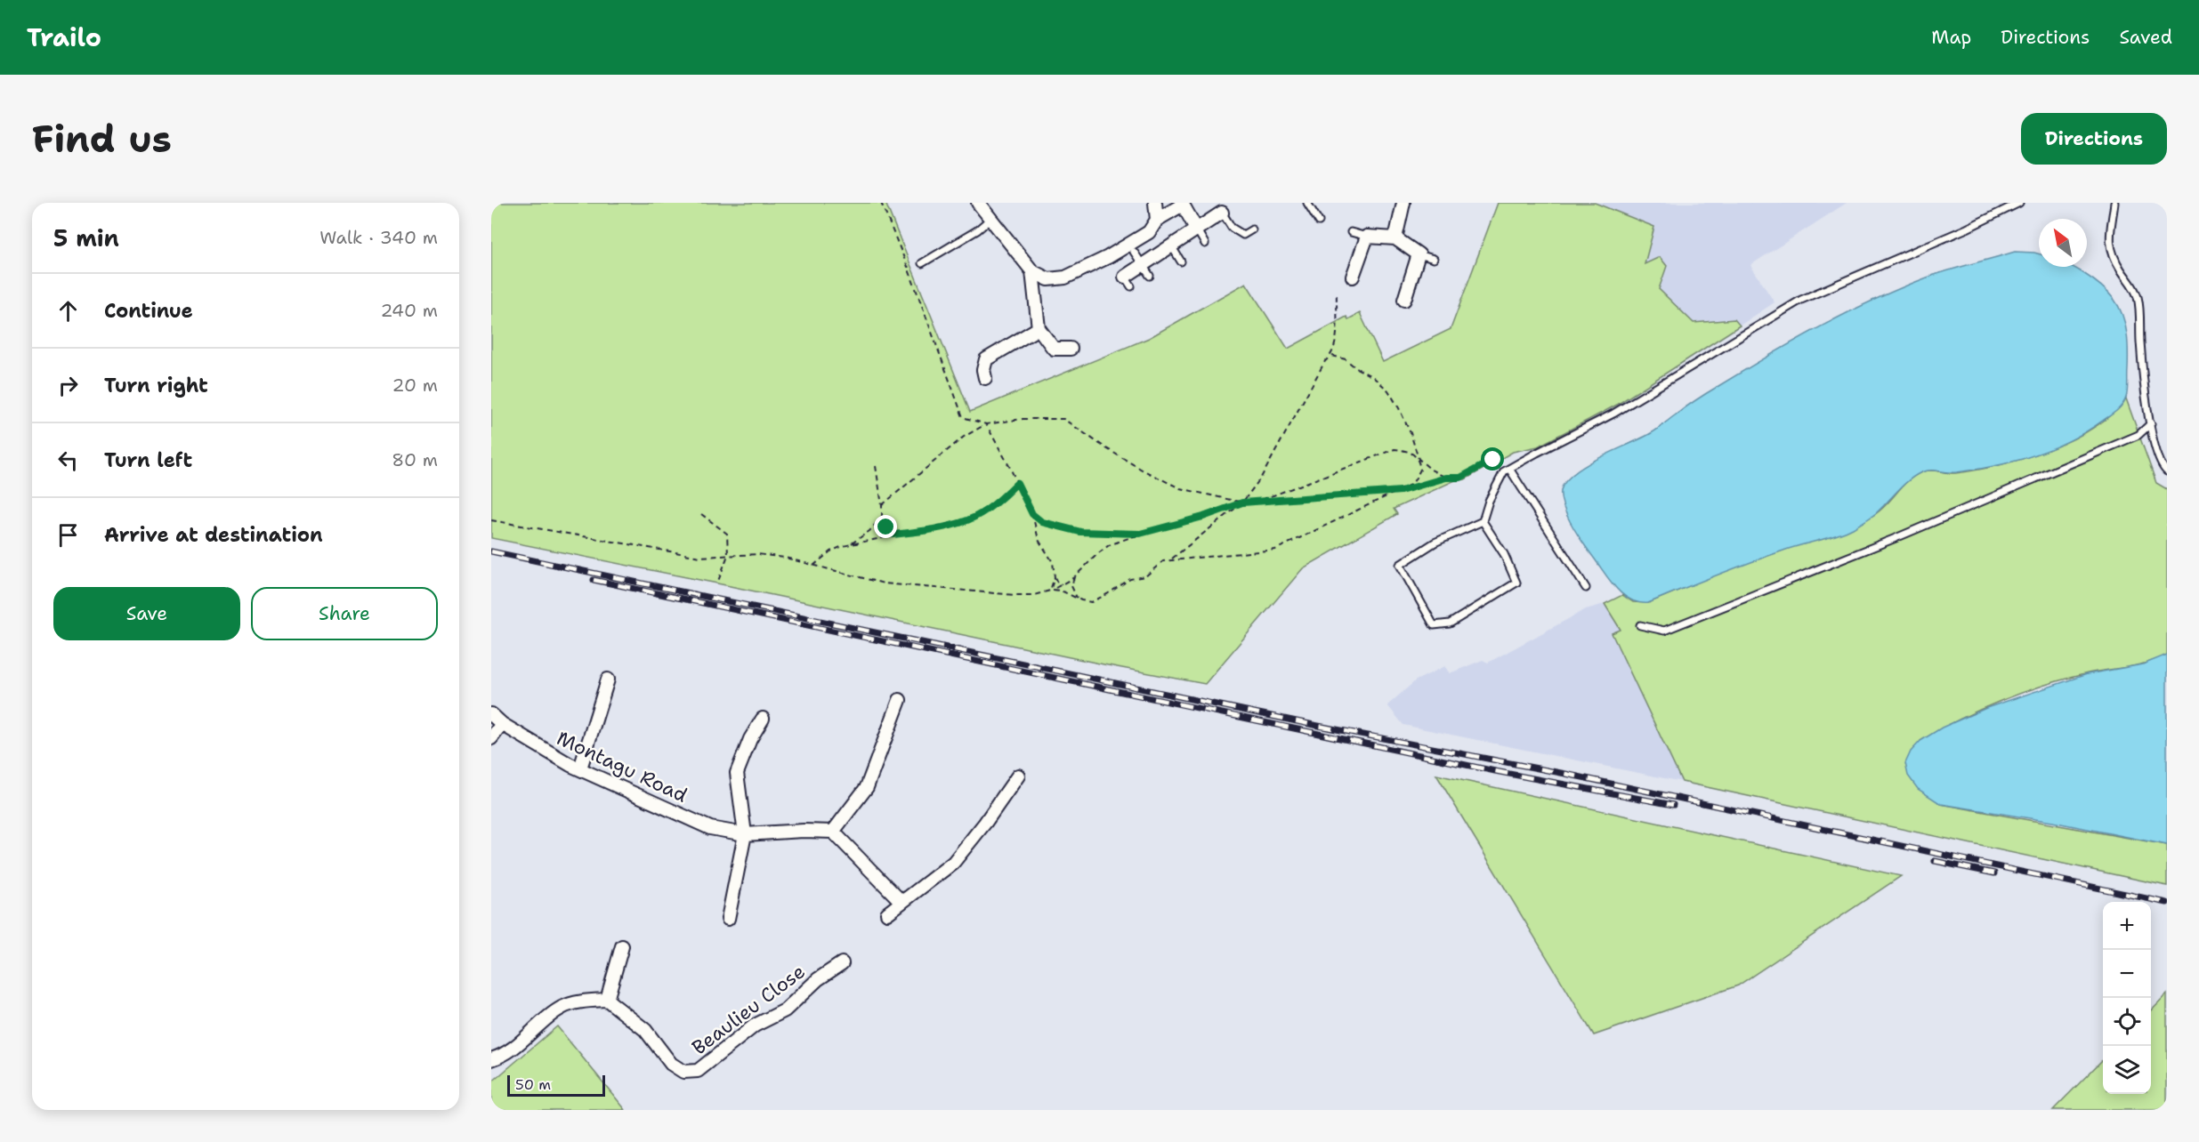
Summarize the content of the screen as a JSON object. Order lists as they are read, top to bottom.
{
  "streets": {
    "street": ["Montagu Road", "Beaulieu Close"]
  },
  "scale_bar": "50 m",
  "north": "top left",
  "page": {
    "header": "Trailo",
    "nav": ["Map", "Directions", "Saved"],
    "buttons": [
      "Directions",
      ["Save", "Share"]
    ],
    "title": "Find us",
    "heading": ["5 min", "Walk · 340 m"],
    "list": [
      ["Continue", "240 m"],
      ["Turn right", "20 m"],
      ["Turn left", "80 m"],
      "Arrive at destination"
    ],
    "map_buttons": ["+", "−"],
    "scale": "50 m"
  }
}
